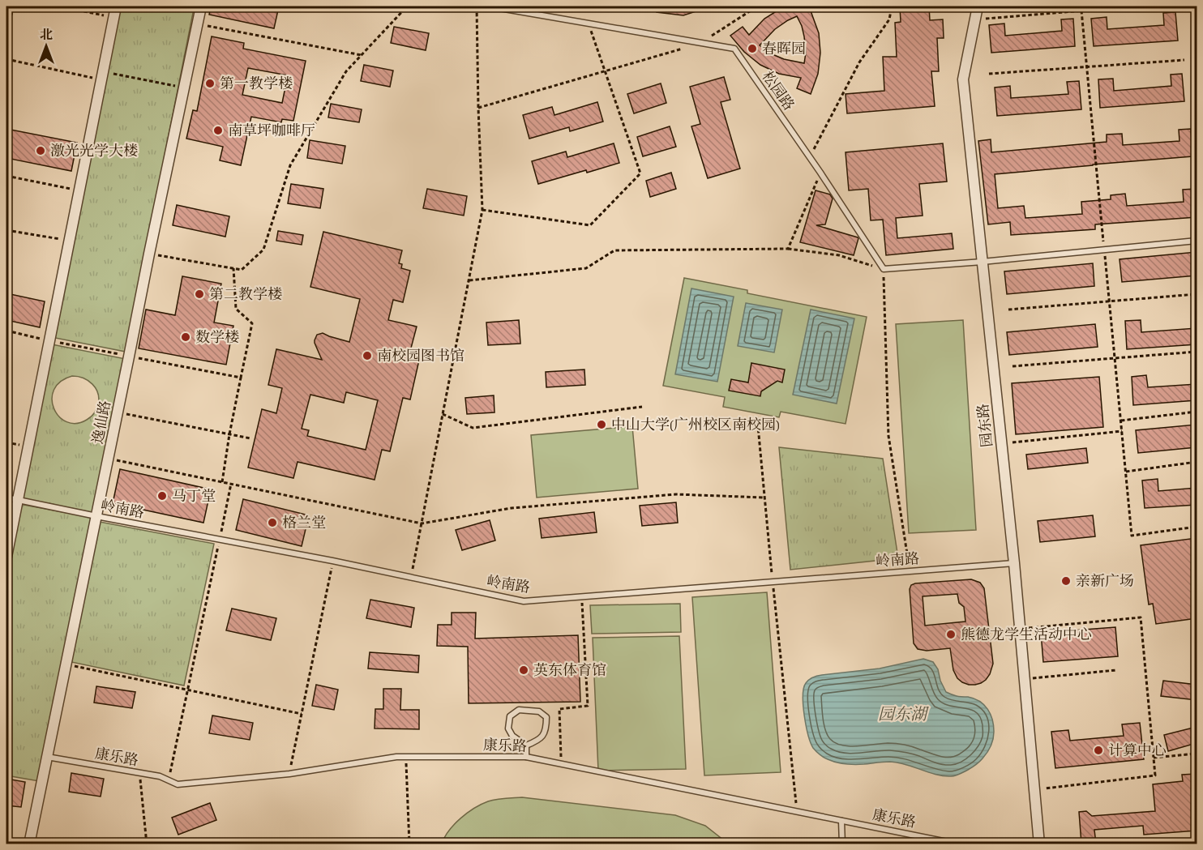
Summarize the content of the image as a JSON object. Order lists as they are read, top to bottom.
{
  "streets": {
    "street": ["逸仙路", "园东路"],
    "lane": ["松园路", "岭南路", "康乐路"]
  },
  "crossings": [
    ["逸仙路", "岭南路"],
    ["逸仙路", "康乐路"],
    ["园东路", "岭南路"]
  ],
  "water": ["园东湖"],
  "places": [
    "春晖园",
    "第一教学楼",
    "南草坪咖啡厅",
    "激光光学大楼",
    "第二教学楼",
    "数学楼",
    "南校园图书馆",
    "中山大学(广州校区南校园)",
    "马丁堂",
    "格兰堂",
    "亲新广场",
    "熊德龙学生活动中心",
    "英东体育馆",
    "计算中心"
  ],
  "north": "top"
}
